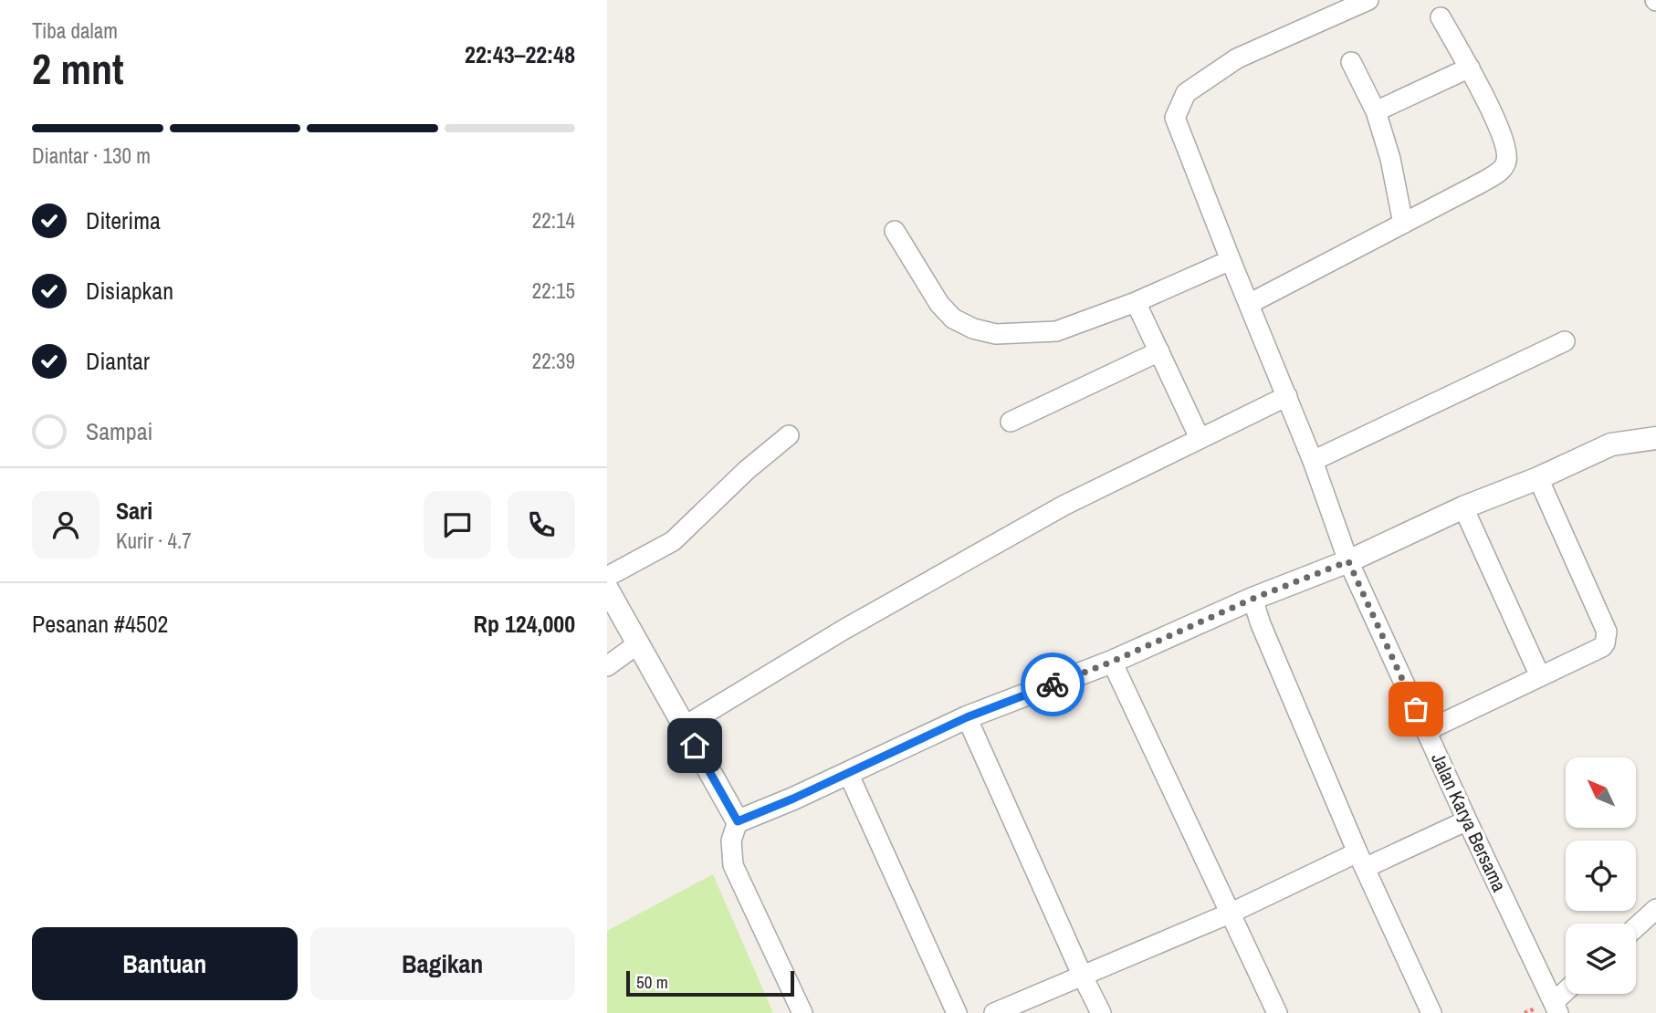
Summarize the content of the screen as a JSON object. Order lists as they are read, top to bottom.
{
  "streets": {
    "street": ["Jalan Karya Bersama"]
  },
  "scale_bar": "50 m",
  "north": "top left",
  "page": {
    "heading": ["2 mnt", "Tiba dalam", "22:43–22:48"],
    "panel": [
      "Sari",
      "Kurir · 4.7",
      "Pesanan #4502",
      "Rp 124,000"
    ],
    "bar": "Diantar · 130 m",
    "list": [
      ["Diterima", "22:14"],
      ["Disiapkan", "22:15"],
      ["Diantar", "22:39"],
      "Sampai"
    ],
    "buttons": ["Bantuan", "Bagikan"],
    "scale": "50 m"
  }
}
